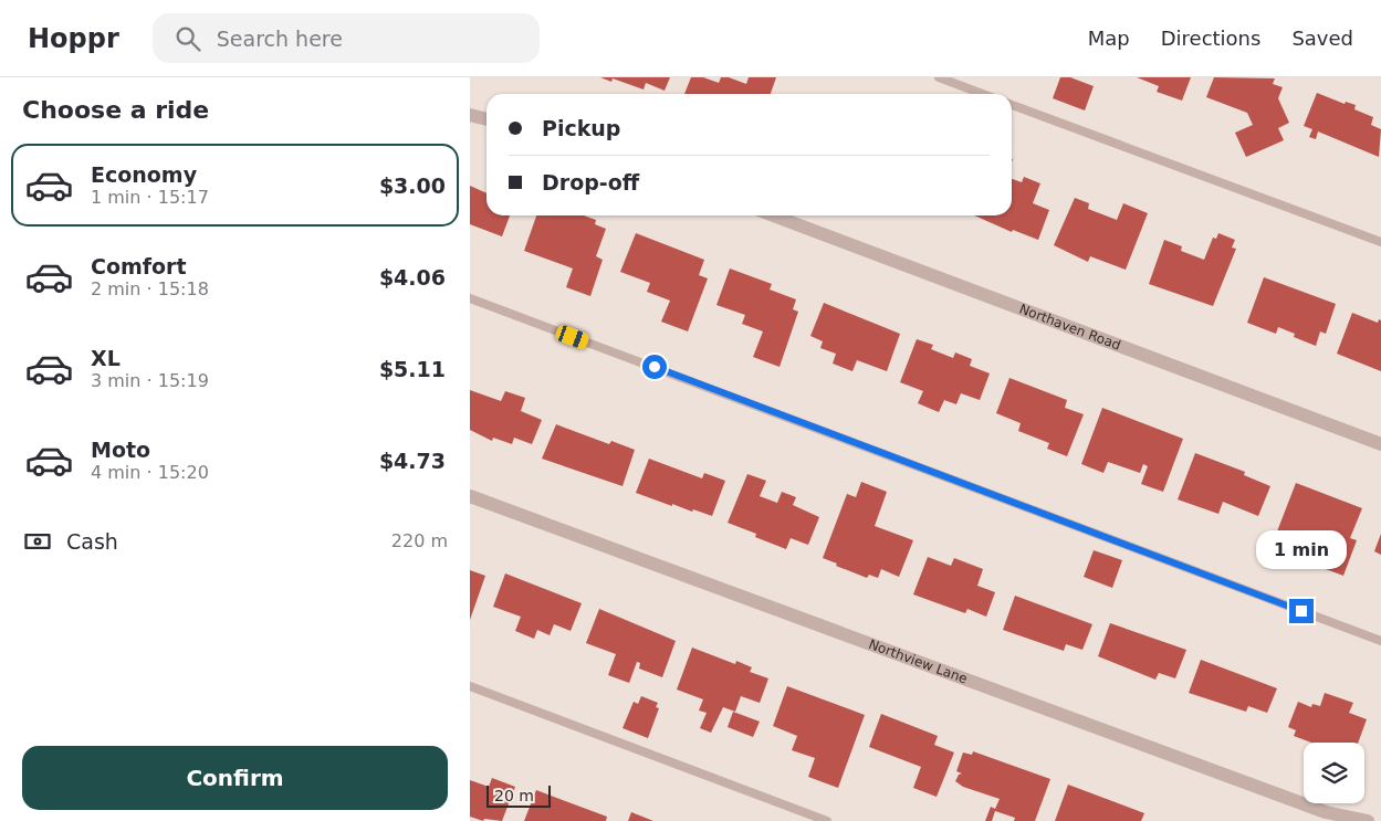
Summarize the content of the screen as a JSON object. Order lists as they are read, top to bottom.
{
  "streets": {
    "street": ["Northaven Road", "Northview Lane"]
  },
  "scale_bar": "20 m",
  "page": {
    "header": "Hoppr",
    "search": "Search here",
    "nav": ["Map", "Directions", "Saved"],
    "heading": "Choose a ride",
    "banner": ["Pickup", "Drop-off"],
    "list": [
      {
        "name": "Economy",
        "note": "1 min · 15:17",
        "value": "$3.00"
      },
      {
        "name": "Comfort",
        "note": "2 min · 15:18",
        "value": "$4.06"
      },
      {
        "name": "XL",
        "note": "3 min · 15:19",
        "value": "$5.11"
      },
      {
        "name": "Moto",
        "note": "4 min · 15:20",
        "value": "$4.73"
      }
    ],
    "pay": ["Cash", "220 m"],
    "bubble": "1 min",
    "buttons": "Confirm",
    "scale": "20 m"
  }
}
